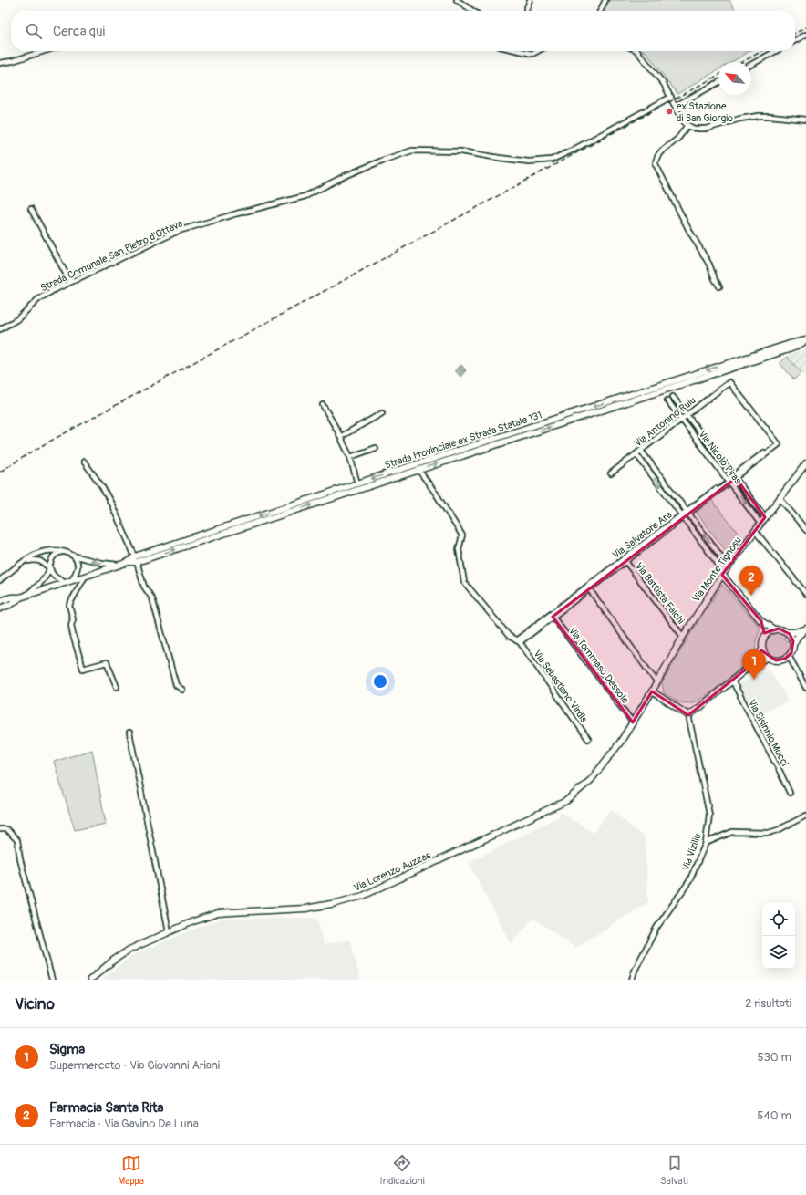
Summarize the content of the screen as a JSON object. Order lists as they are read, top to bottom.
{
  "streets": {
    "main road": ["Strada Provinciale ex Strada Statale 131", "Via Monte Tignosu", "Via Lorenzo Auzzas"],
    "street": [
      "Strada Comunale San Pietro d'Ottava",
      "Via Antonino Ruiu",
      "Via Nicolò Piras",
      "Via Salvatore Ara",
      "Via Battista Falchi",
      "Via Tommaso Dessole",
      "Via Sebastiano Virdis",
      "Via Sisinnio Mocci",
      "Via Viziliu"
    ]
  },
  "crossings": [
    ["Via Antonino Ruiu", "Via Nicolò Piras"],
    ["Via Antonino Ruiu", "Via Salvatore Ara"],
    ["Strada Provinciale ex Strada Statale 131", "Via Sebastiano Virdis"],
    ["Via Nicolò Piras", "Via Salvatore Ara"],
    ["Via Nicolò Piras", "Via Monte Tignosu"],
    ["Via Salvatore Ara", "Via Battista Falchi"],
    ["Via Salvatore Ara", "Via Tommaso Dessole"],
    ["Via Salvatore Ara", "Via Sebastiano Virdis"],
    ["Via Monte Tignosu", "Via Battista Falchi"],
    ["Via Monte Tignosu", "Via Lorenzo Auzzas"],
    ["Via Tommaso Dessole", "Via Lorenzo Auzzas"]
  ],
  "places": ["ex Stazione di San Giorgio"],
  "north": "top left",
  "page": {
    "search": "Cerca qui",
    "pins": ["2", "1"],
    "heading": ["Vicino", "2 risultati"],
    "list": [
      {
        "mark": "1",
        "name": "Sigma",
        "note": "Supermercato · Via Giovanni Ariani",
        "value": "530 m"
      },
      {
        "mark": "2",
        "name": "Farmacia Santa Rita",
        "note": "Farmacia · Via Gavino De Luna",
        "value": "540 m"
      }
    ],
    "nav": ["Mappa", "Indicazioni", "Salvati"]
  }
}
